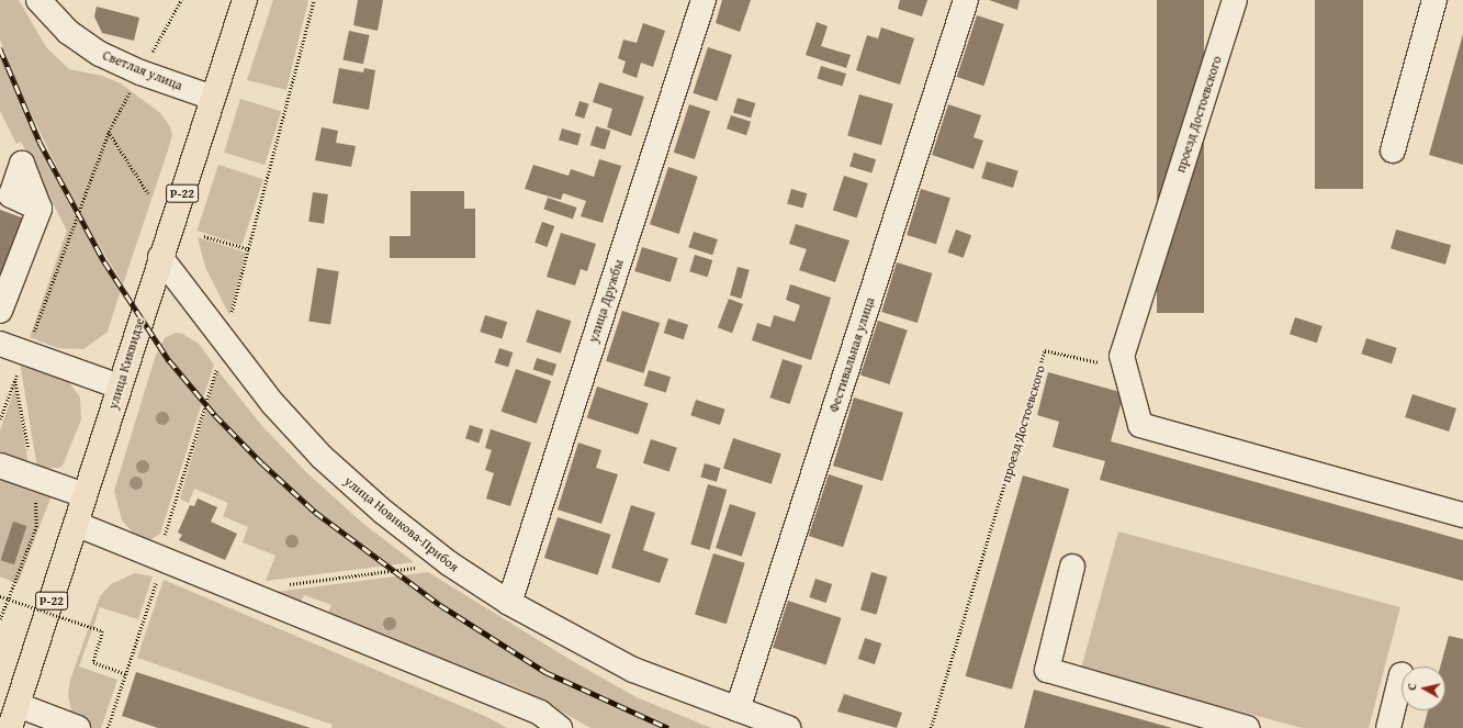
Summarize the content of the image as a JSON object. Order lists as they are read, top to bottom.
{
  "streets": {
    "main road": ["Р-22", "улица Киквидзе"],
    "street": [
      "Светлая улица",
      "проезд Достоевского",
      "улица Дружбы",
      "Фестивальная улица",
      "улица Новикова-Прибоя"
    ]
  },
  "crossings": [
    ["Светлая улица", "улица Киквидзе"],
    ["улица Дружбы", "улица Новикова-Прибоя"],
    ["Фестивальная улица", "улица Новикова-Прибоя"],
    ["улица Киквидзе", "улица Новикова-Прибоя"]
  ],
  "north": "left"
}
